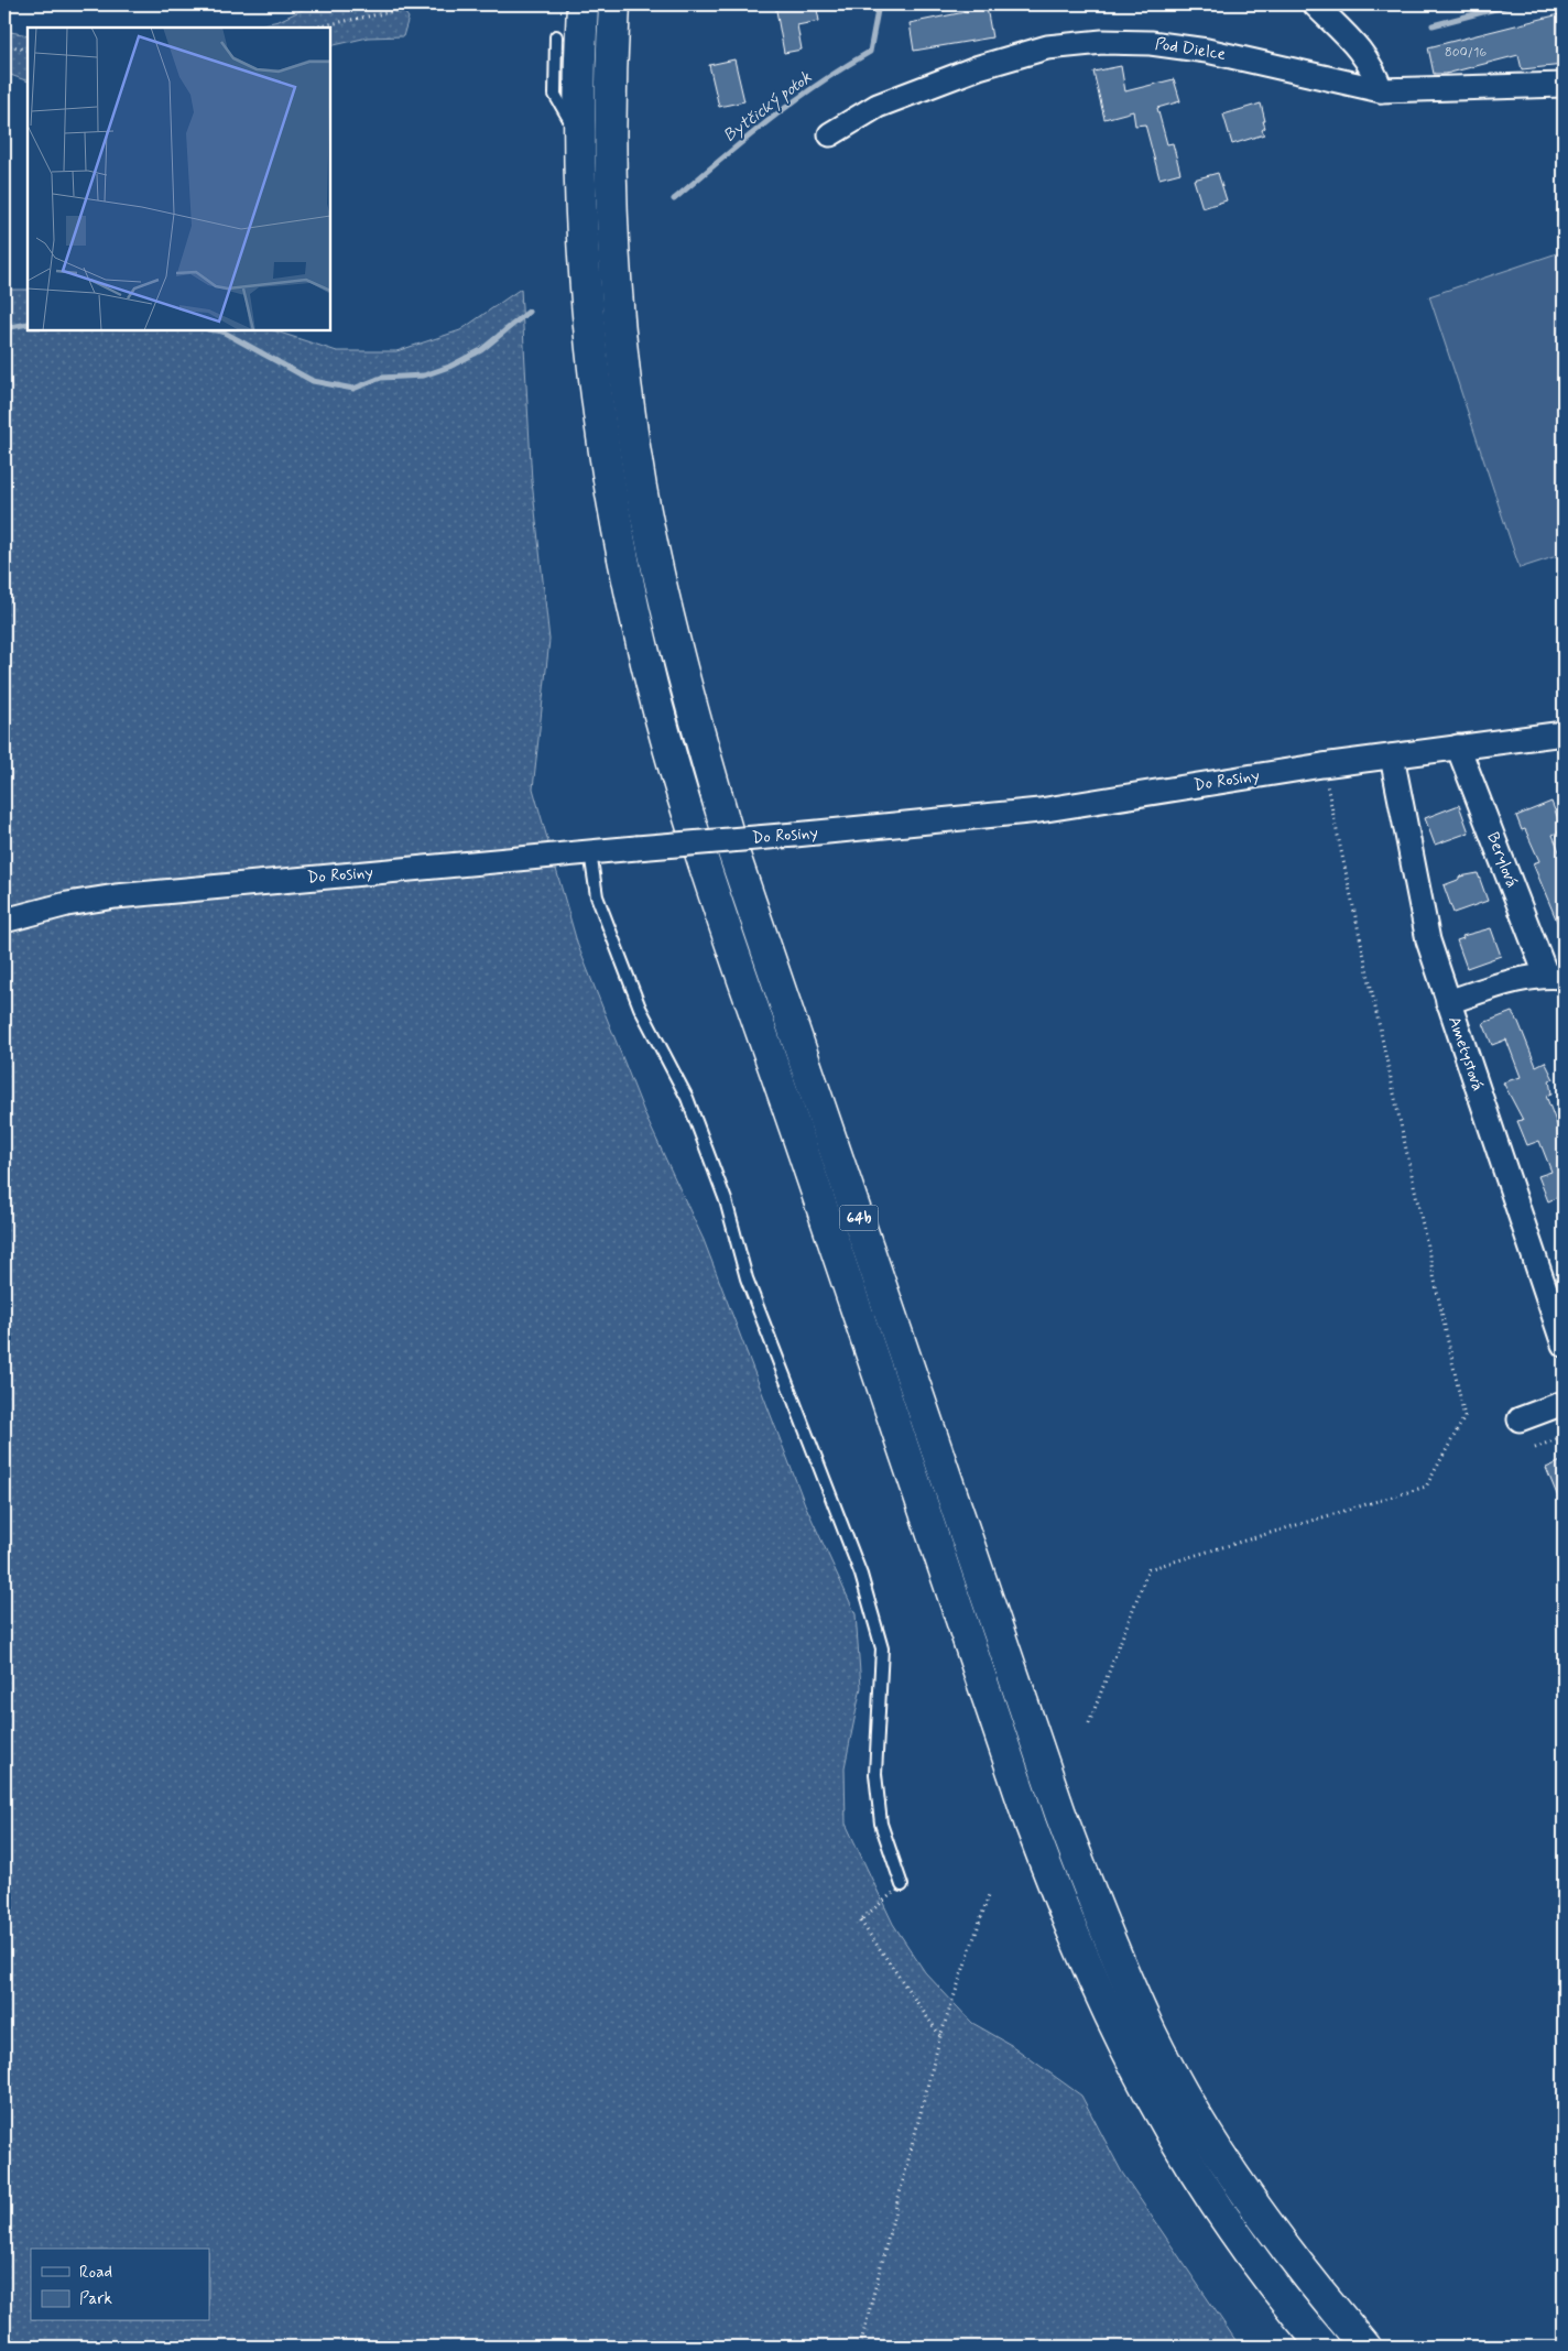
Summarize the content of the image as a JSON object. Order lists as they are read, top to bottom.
{
  "streets": {
    "highway": ["64b"],
    "street": [
      "Pod Dielce",
      "Do Rosiny",
      "Berylová",
      "Ametystová"
    ]
  },
  "crossings": [
    ["Do Rosiny", "Berylová"],
    ["Do Rosiny", "Ametystová"]
  ],
  "water": ["Bytčický potok"],
  "house_numbers": ["800/16"],
  "legend": ["Road", "Park"]
}
